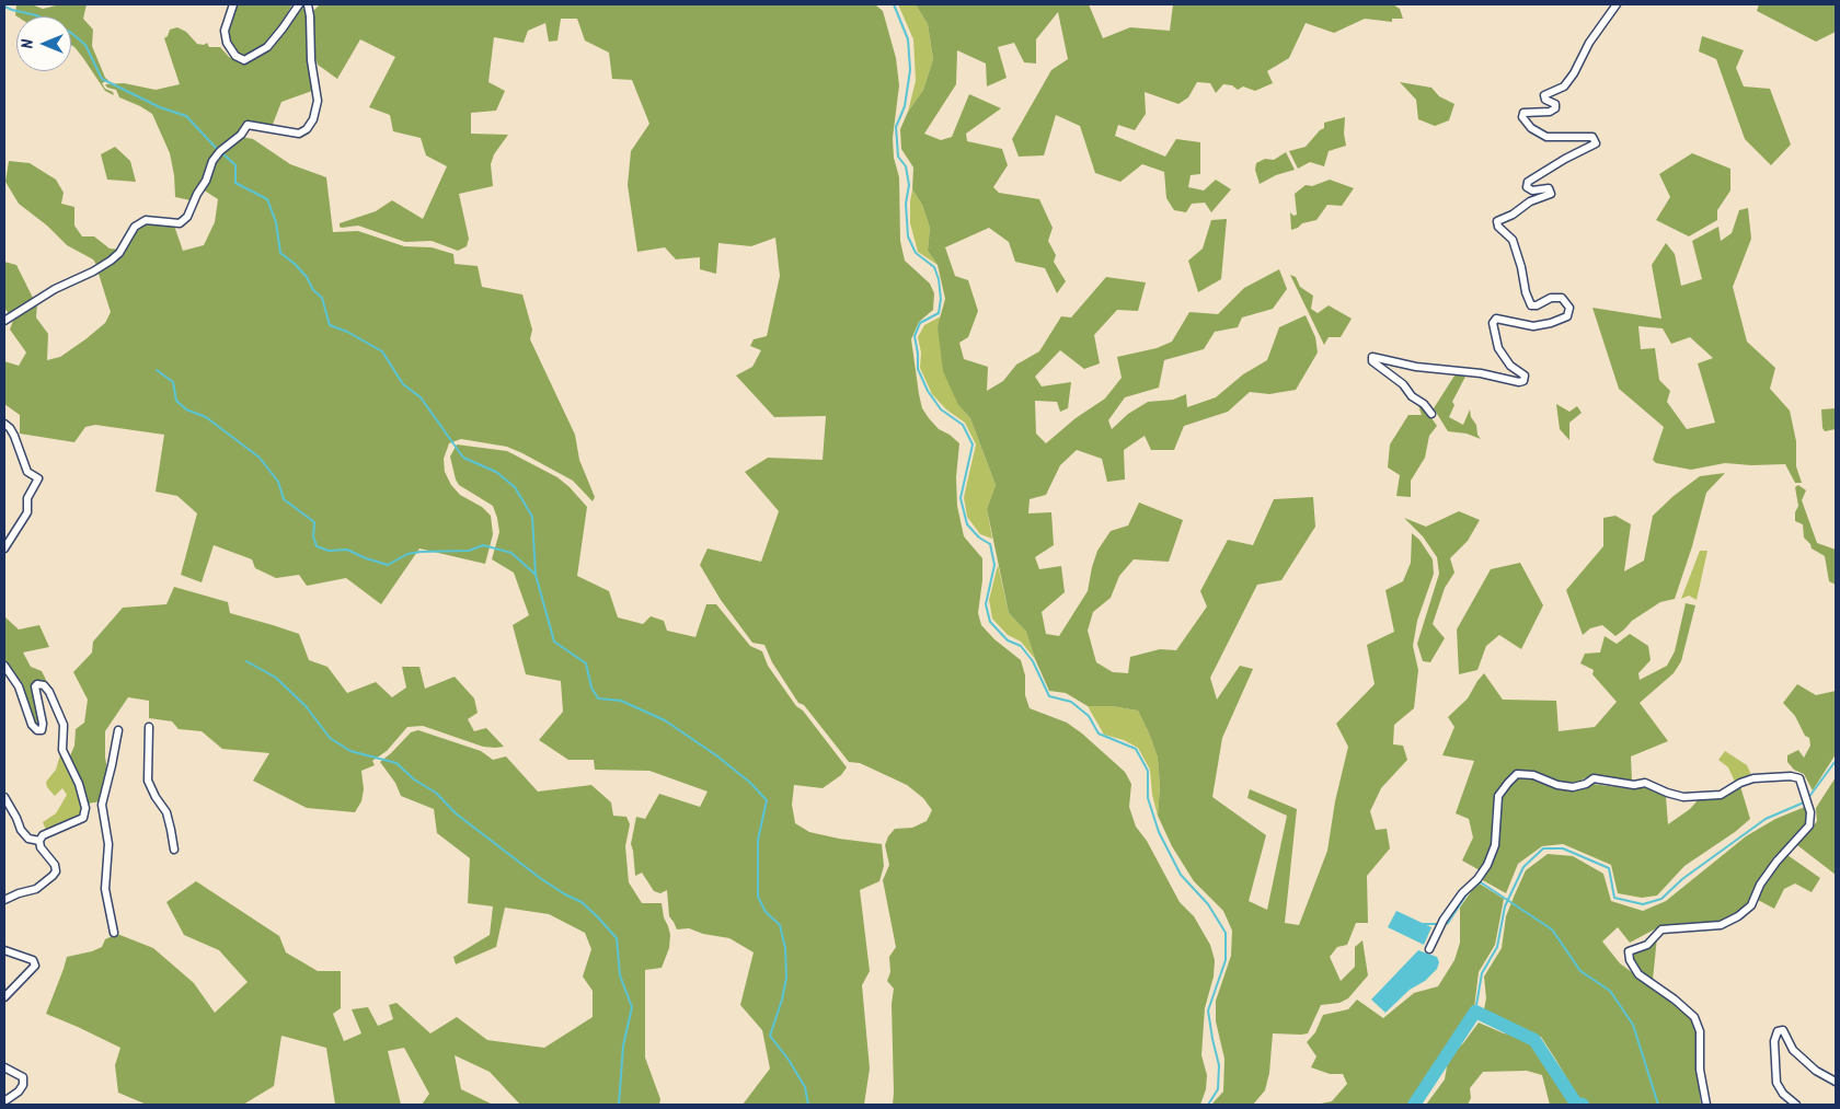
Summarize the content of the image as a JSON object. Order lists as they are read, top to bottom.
{
  "north": "left"
}
